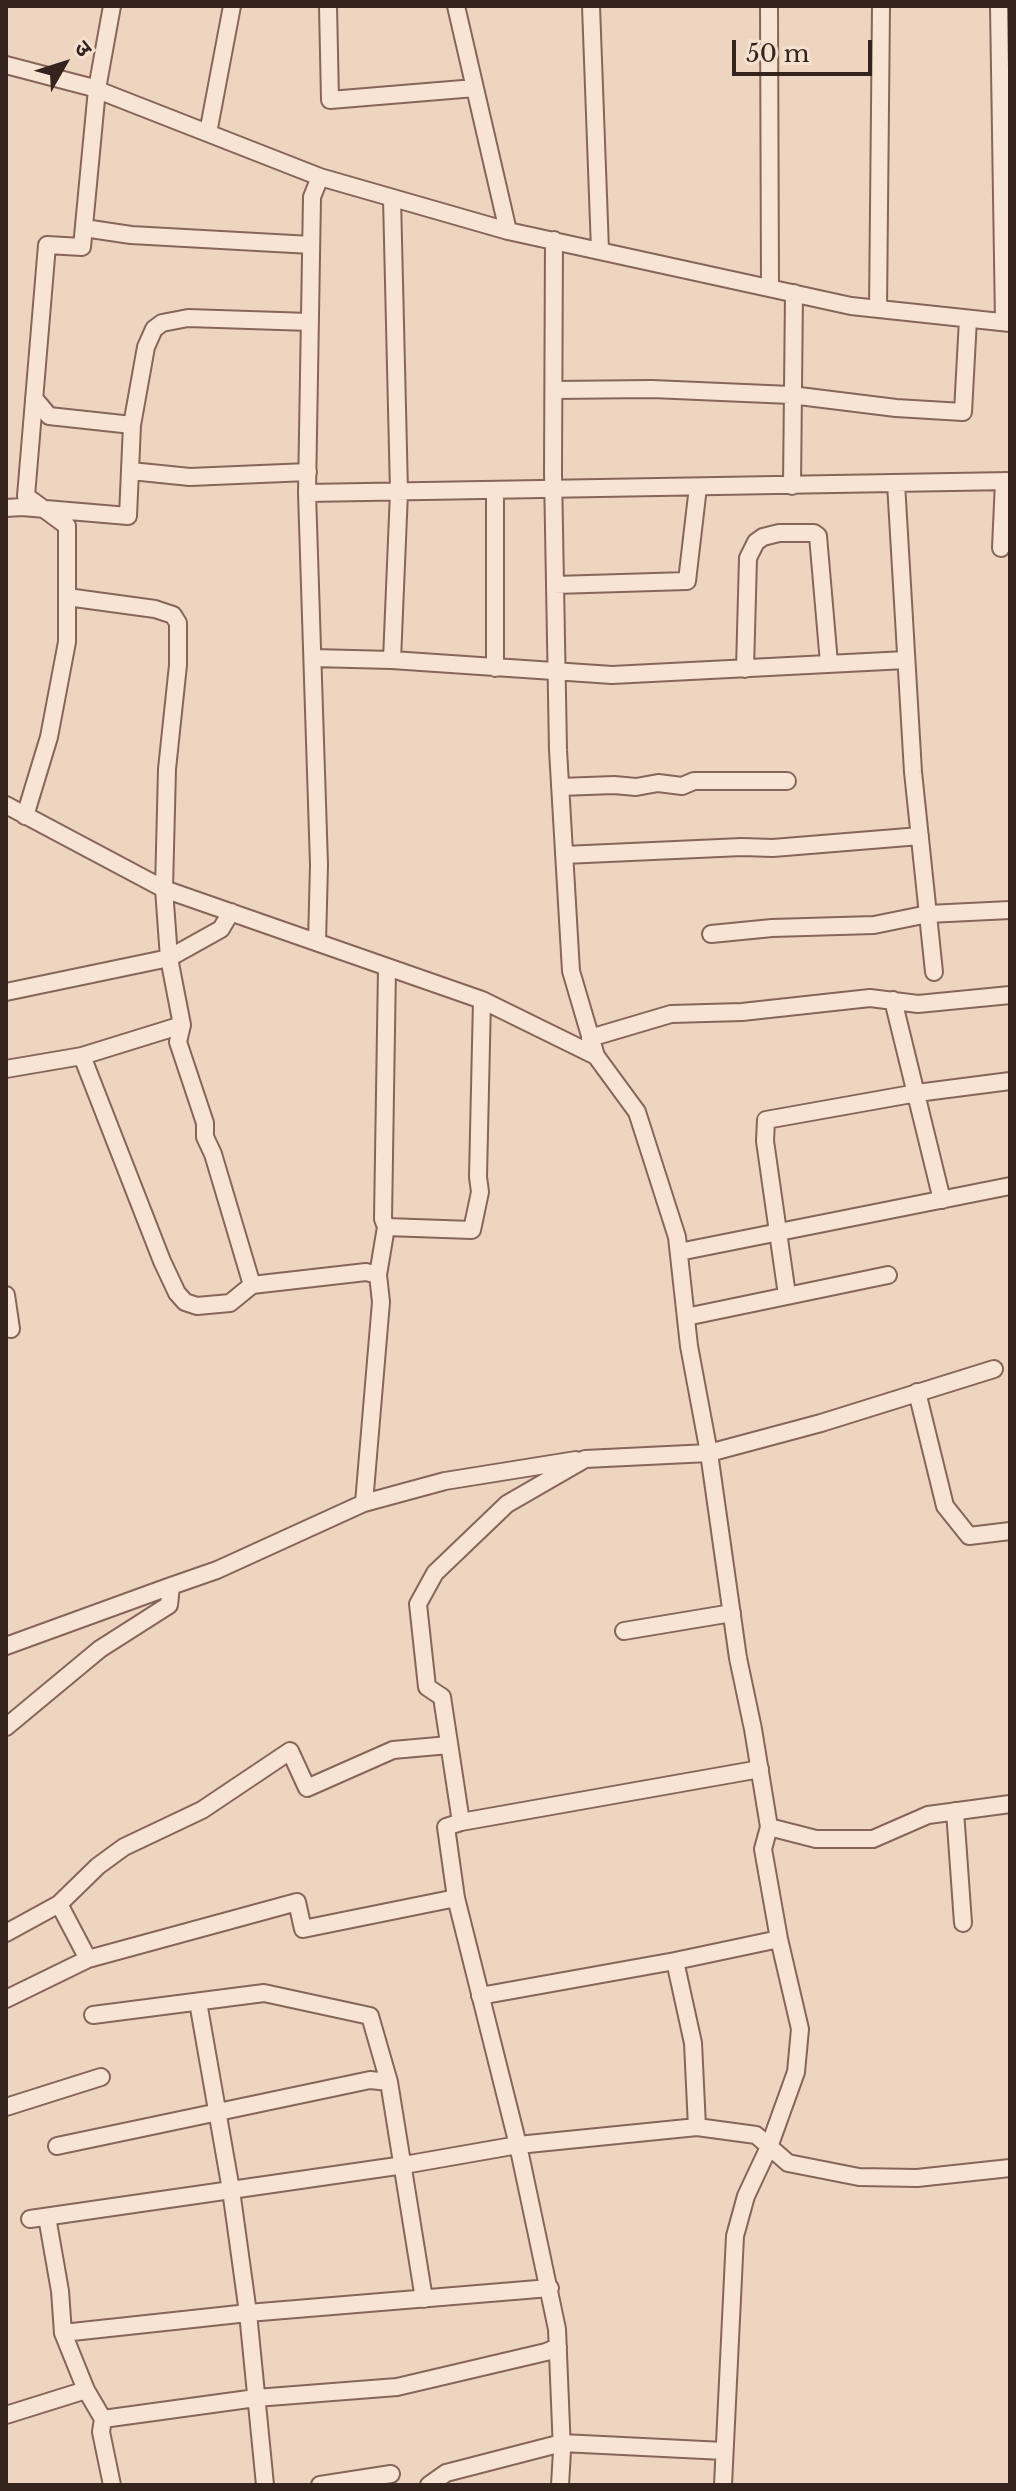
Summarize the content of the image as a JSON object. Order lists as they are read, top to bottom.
{
  "scale_bar": "50 m",
  "north": "top right"
}
